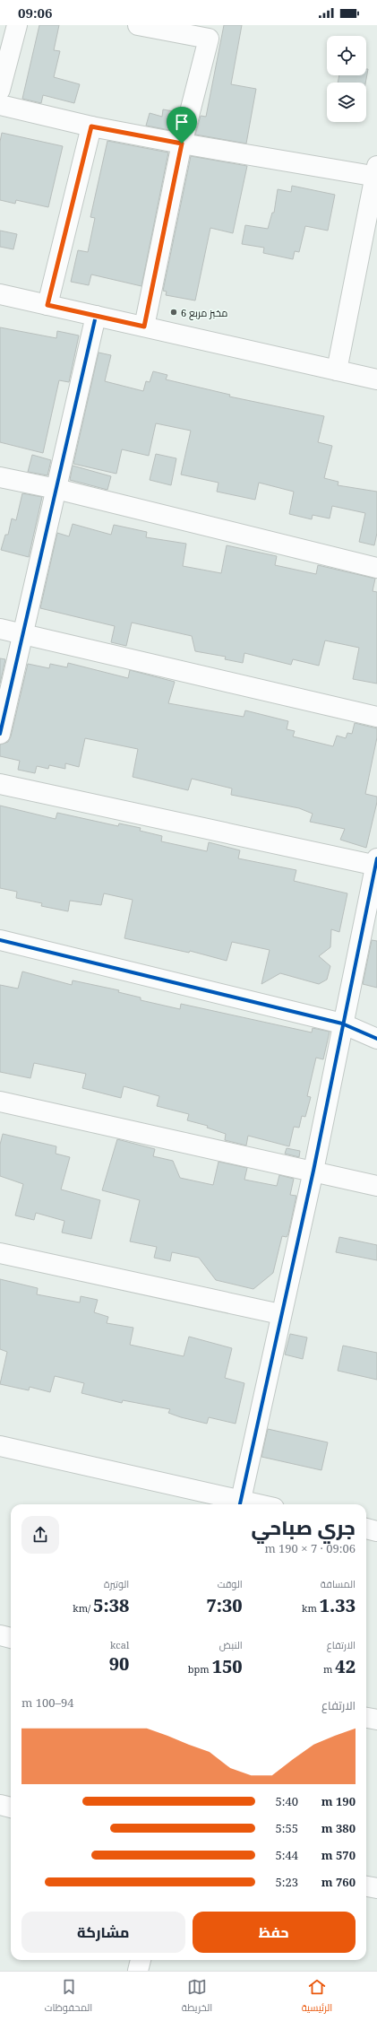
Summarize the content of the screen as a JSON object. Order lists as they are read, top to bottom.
{
  "places": ["مخبز مربع 6"],
  "page": {
    "status": "09:06",
    "heading": ["جري صباحي", "09:06 · 7 × 190 m"],
    "stats": [
      ["المسافة", "1.33 km"],
      ["الوقت", "7:30"],
      ["الوتيرة", "5:38 /km"],
      ["الارتفاع", "42 m"],
      ["النبض", "150 bpm"],
      ["kcal", "90"]
    ],
    "chart": ["الارتفاع", "94–100 m"],
    "list": [
      {
        "name": "190 m",
        "note": "5:40"
      },
      {
        "name": "380 m",
        "note": "5:55"
      },
      {
        "name": "570 m",
        "note": "5:44"
      },
      {
        "name": "760 m",
        "note": "5:23"
      }
    ],
    "buttons": ["حفظ", "مشاركة"],
    "tabs": ["الرئيسية", "الخريطة", "المحفوظات"]
  }
}
